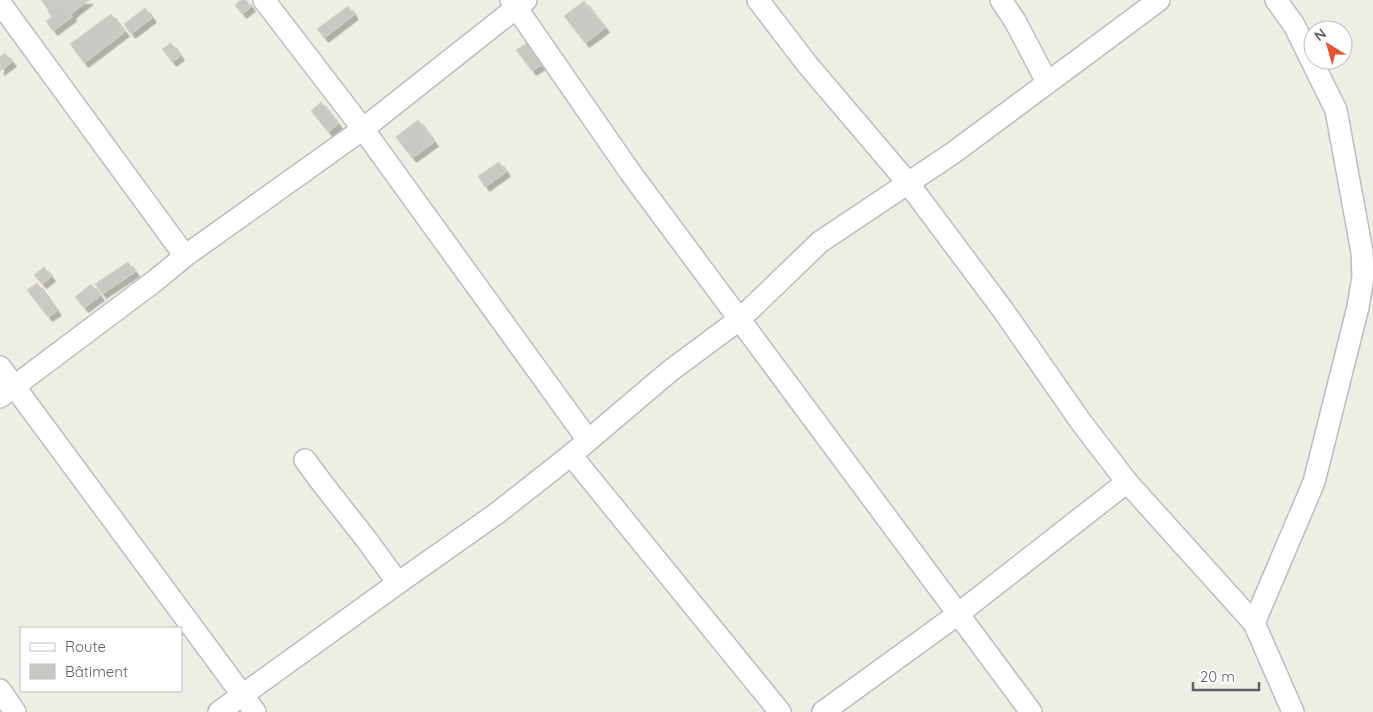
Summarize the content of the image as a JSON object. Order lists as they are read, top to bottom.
{
  "legend": ["Route", "Bâtiment"],
  "scale_bar": "20 m",
  "north": "top left"
}
